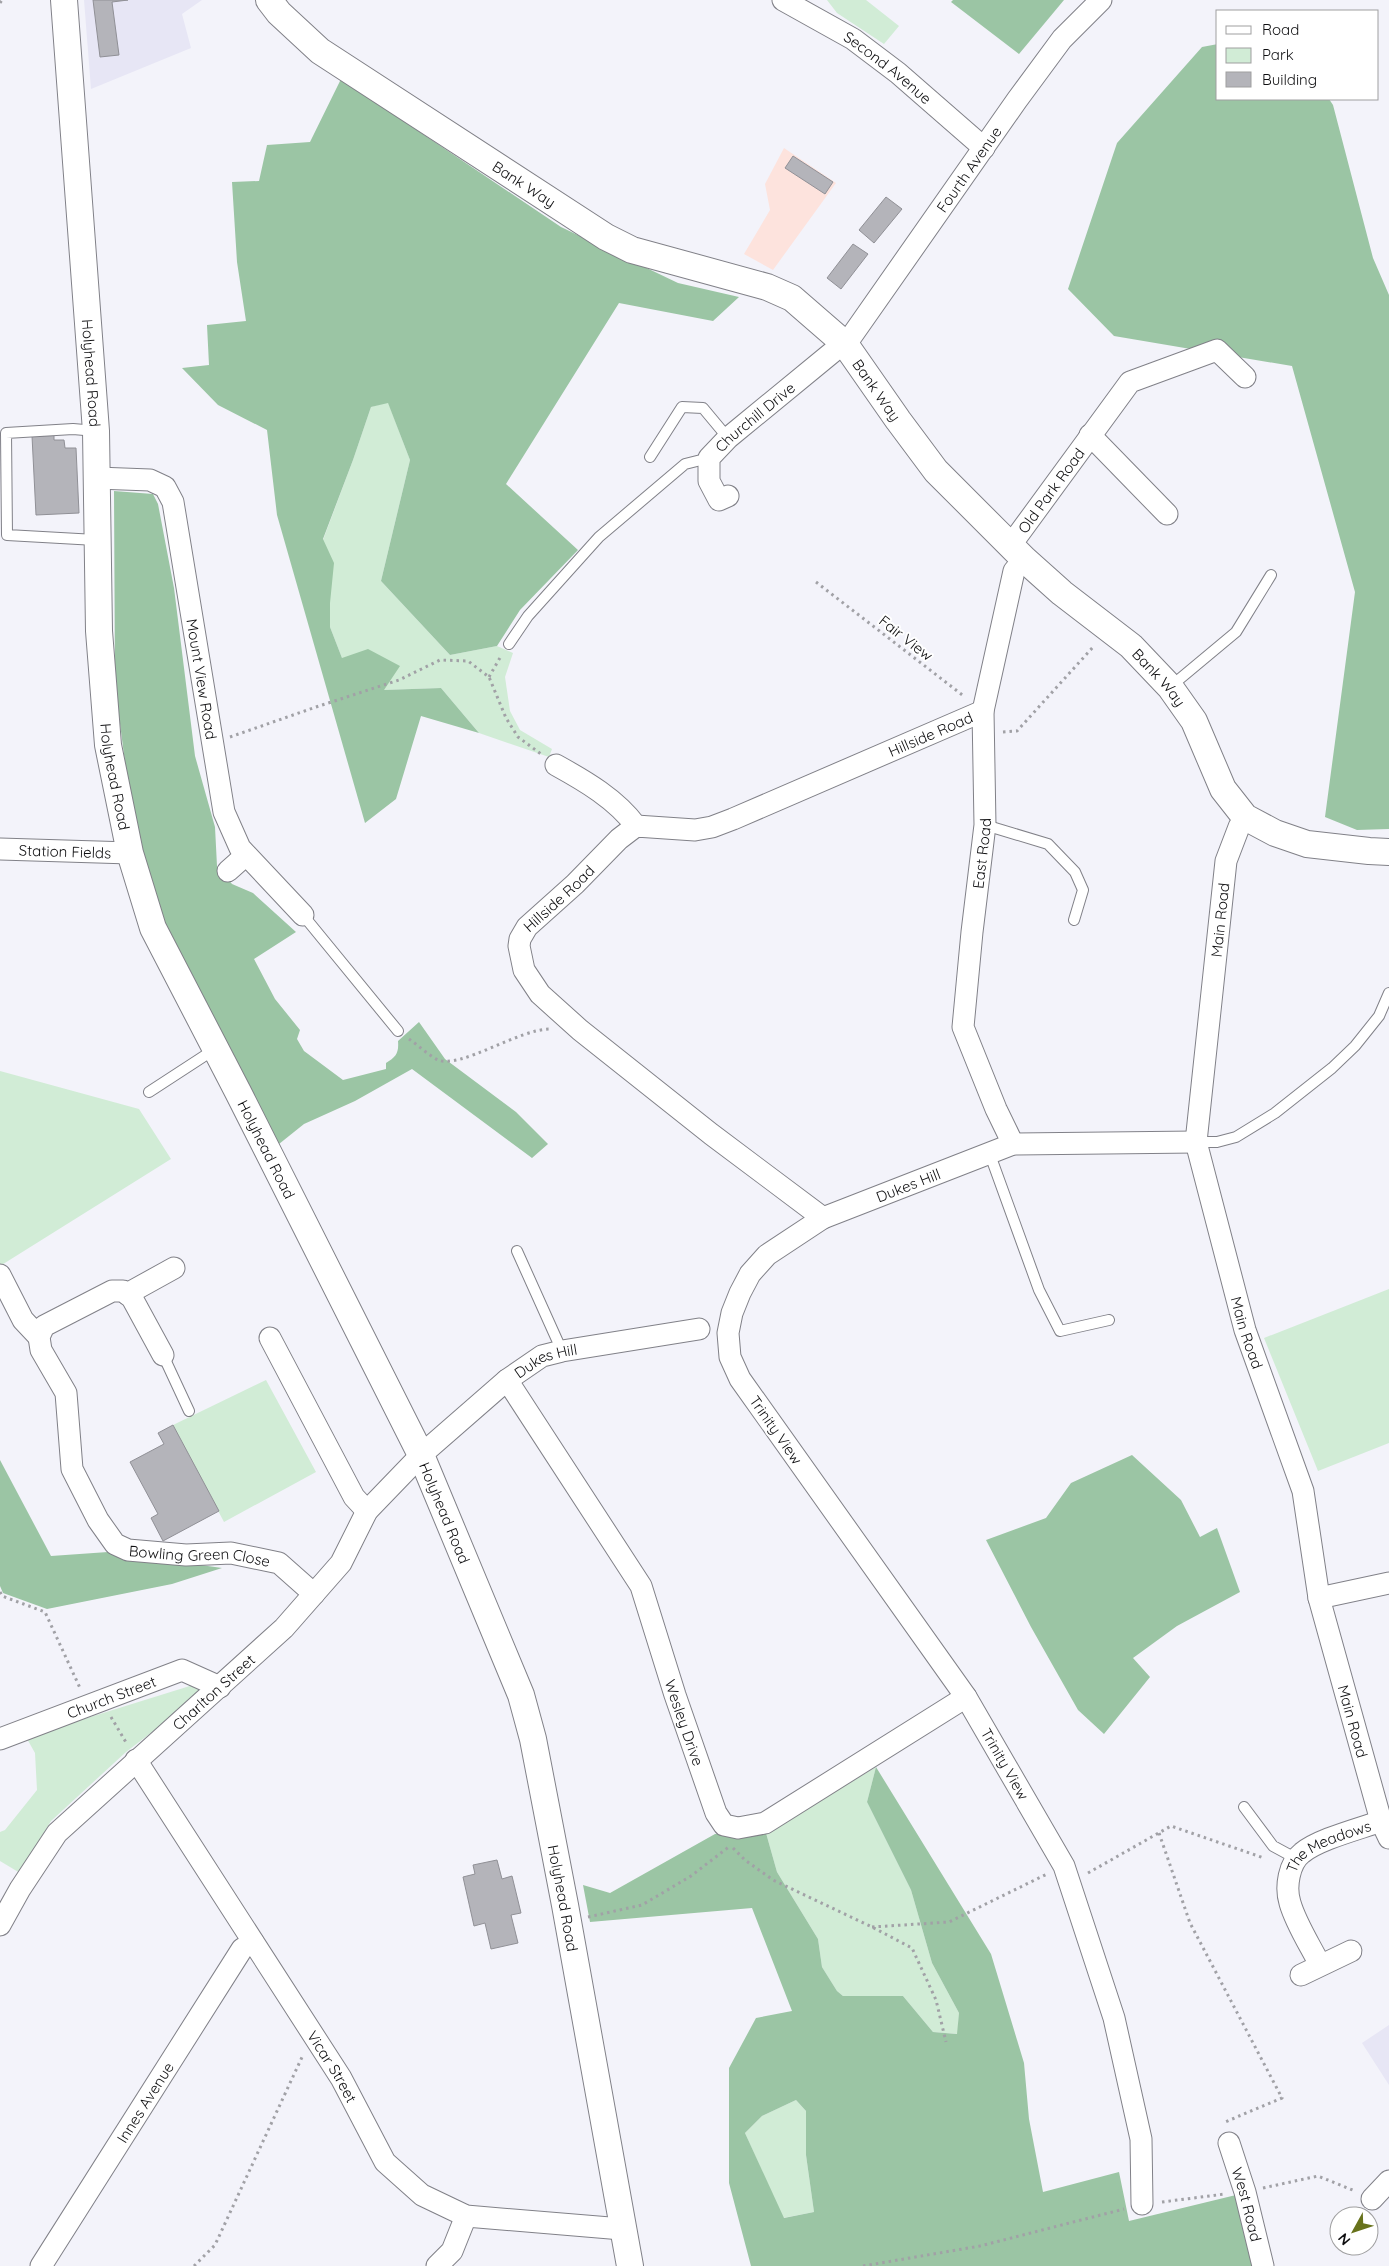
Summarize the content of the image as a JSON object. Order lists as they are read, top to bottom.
{
  "streets": {
    "street": [
      "Second Avenue",
      "Fourth Avenue",
      "Bank Way",
      "Holyhead Road",
      "Churchill Drive",
      "Old Park Road",
      "Mount View Road",
      "Hillside Road",
      "Station Fields",
      "East Road",
      "Main Road",
      "Dukes Hill",
      "Trinity View",
      "Bowling Green Close",
      "Charlton Street",
      "Church Street",
      "Wesley Drive",
      "The Meadows",
      "Vicar Street",
      "Innes Avenue",
      "West Road"
    ],
    "path": ["Fair View"]
  },
  "crossings": [
    ["Second Avenue", "Fourth Avenue"],
    ["Fourth Avenue", "Bank Way"],
    ["Fourth Avenue", "Churchill Drive"],
    ["Bank Way", "Churchill Drive"],
    ["Bank Way", "Old Park Road"],
    ["Bank Way", "East Road"],
    ["Bank Way", "Main Road"],
    ["Holyhead Road", "Mount View Road"],
    ["Holyhead Road", "Station Fields"],
    ["Holyhead Road", "Dukes Hill"],
    ["Holyhead Road", "Charlton Street"],
    ["Holyhead Road", "Vicar Street"],
    ["Old Park Road", "East Road"],
    ["Fair View", "Hillside Road"],
    ["Fair View", "East Road"],
    ["Hillside Road", "East Road"],
    ["Hillside Road", "Dukes Hill"],
    ["East Road", "Dukes Hill"],
    ["Main Road", "Dukes Hill"],
    ["Main Road", "The Meadows"],
    ["Dukes Hill", "Trinity View"],
    ["Dukes Hill", "Charlton Street"],
    ["Dukes Hill", "Wesley Drive"],
    ["Bowling Green Close", "Charlton Street"],
    ["Charlton Street", "Church Street"],
    ["Charlton Street", "Vicar Street"],
    ["Vicar Street", "Innes Avenue"]
  ],
  "legend": ["Road", "Park", "Building"],
  "north": "bottom left"
}
